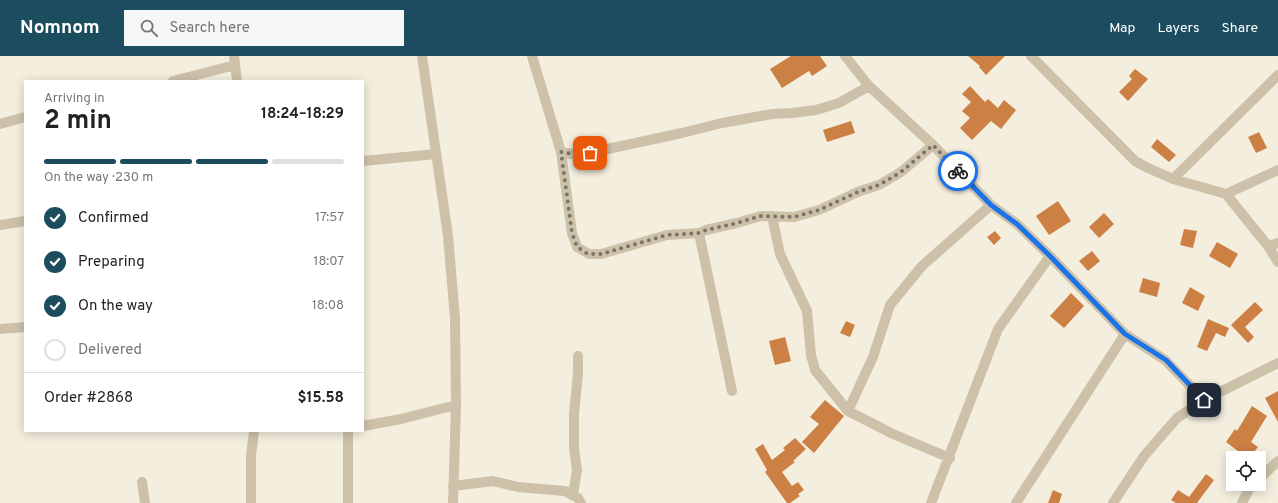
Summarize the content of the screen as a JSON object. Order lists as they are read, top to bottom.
{
  "page": {
    "header": "Nomnom",
    "search": "Search here",
    "nav": ["Map", "Layers", "Share"],
    "heading": ["2 min", "Arriving in", "18:24–18:29"],
    "panel": ["Order #2868", "$15.58"],
    "bar": "On the way · 230 m",
    "list": [
      ["Confirmed", "17:57"],
      ["Preparing", "18:07"],
      ["On the way", "18:08"],
      "Delivered"
    ]
  }
}
